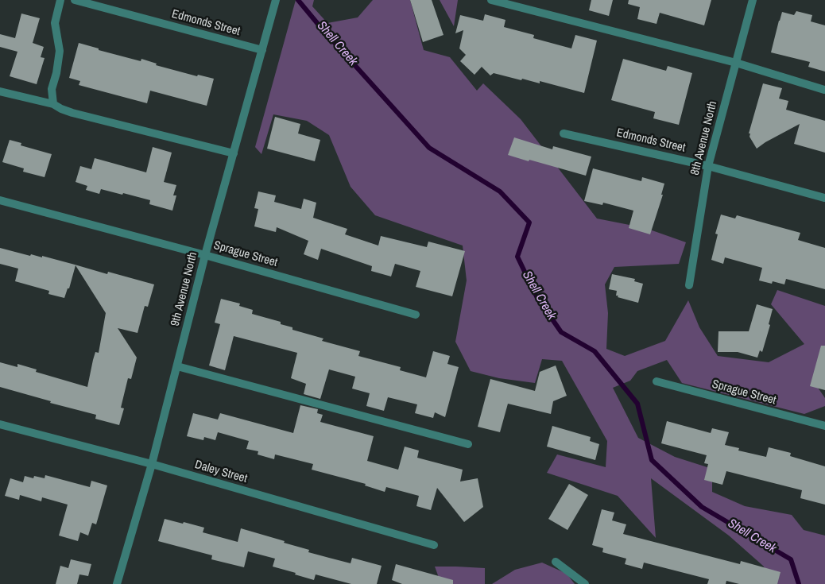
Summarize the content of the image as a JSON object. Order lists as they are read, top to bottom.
{
  "streets": {
    "street": [
      "Edmonds Street",
      "8th Avenue North",
      "Sprague Street",
      "9th Avenue North",
      "Daley Street"
    ]
  },
  "crossings": [
    ["Edmonds Street", "8th Avenue North"],
    ["Edmonds Street", "9th Avenue North"],
    ["Sprague Street", "9th Avenue North"],
    ["9th Avenue North", "Daley Street"]
  ],
  "water": ["Shell Creek"]
}
